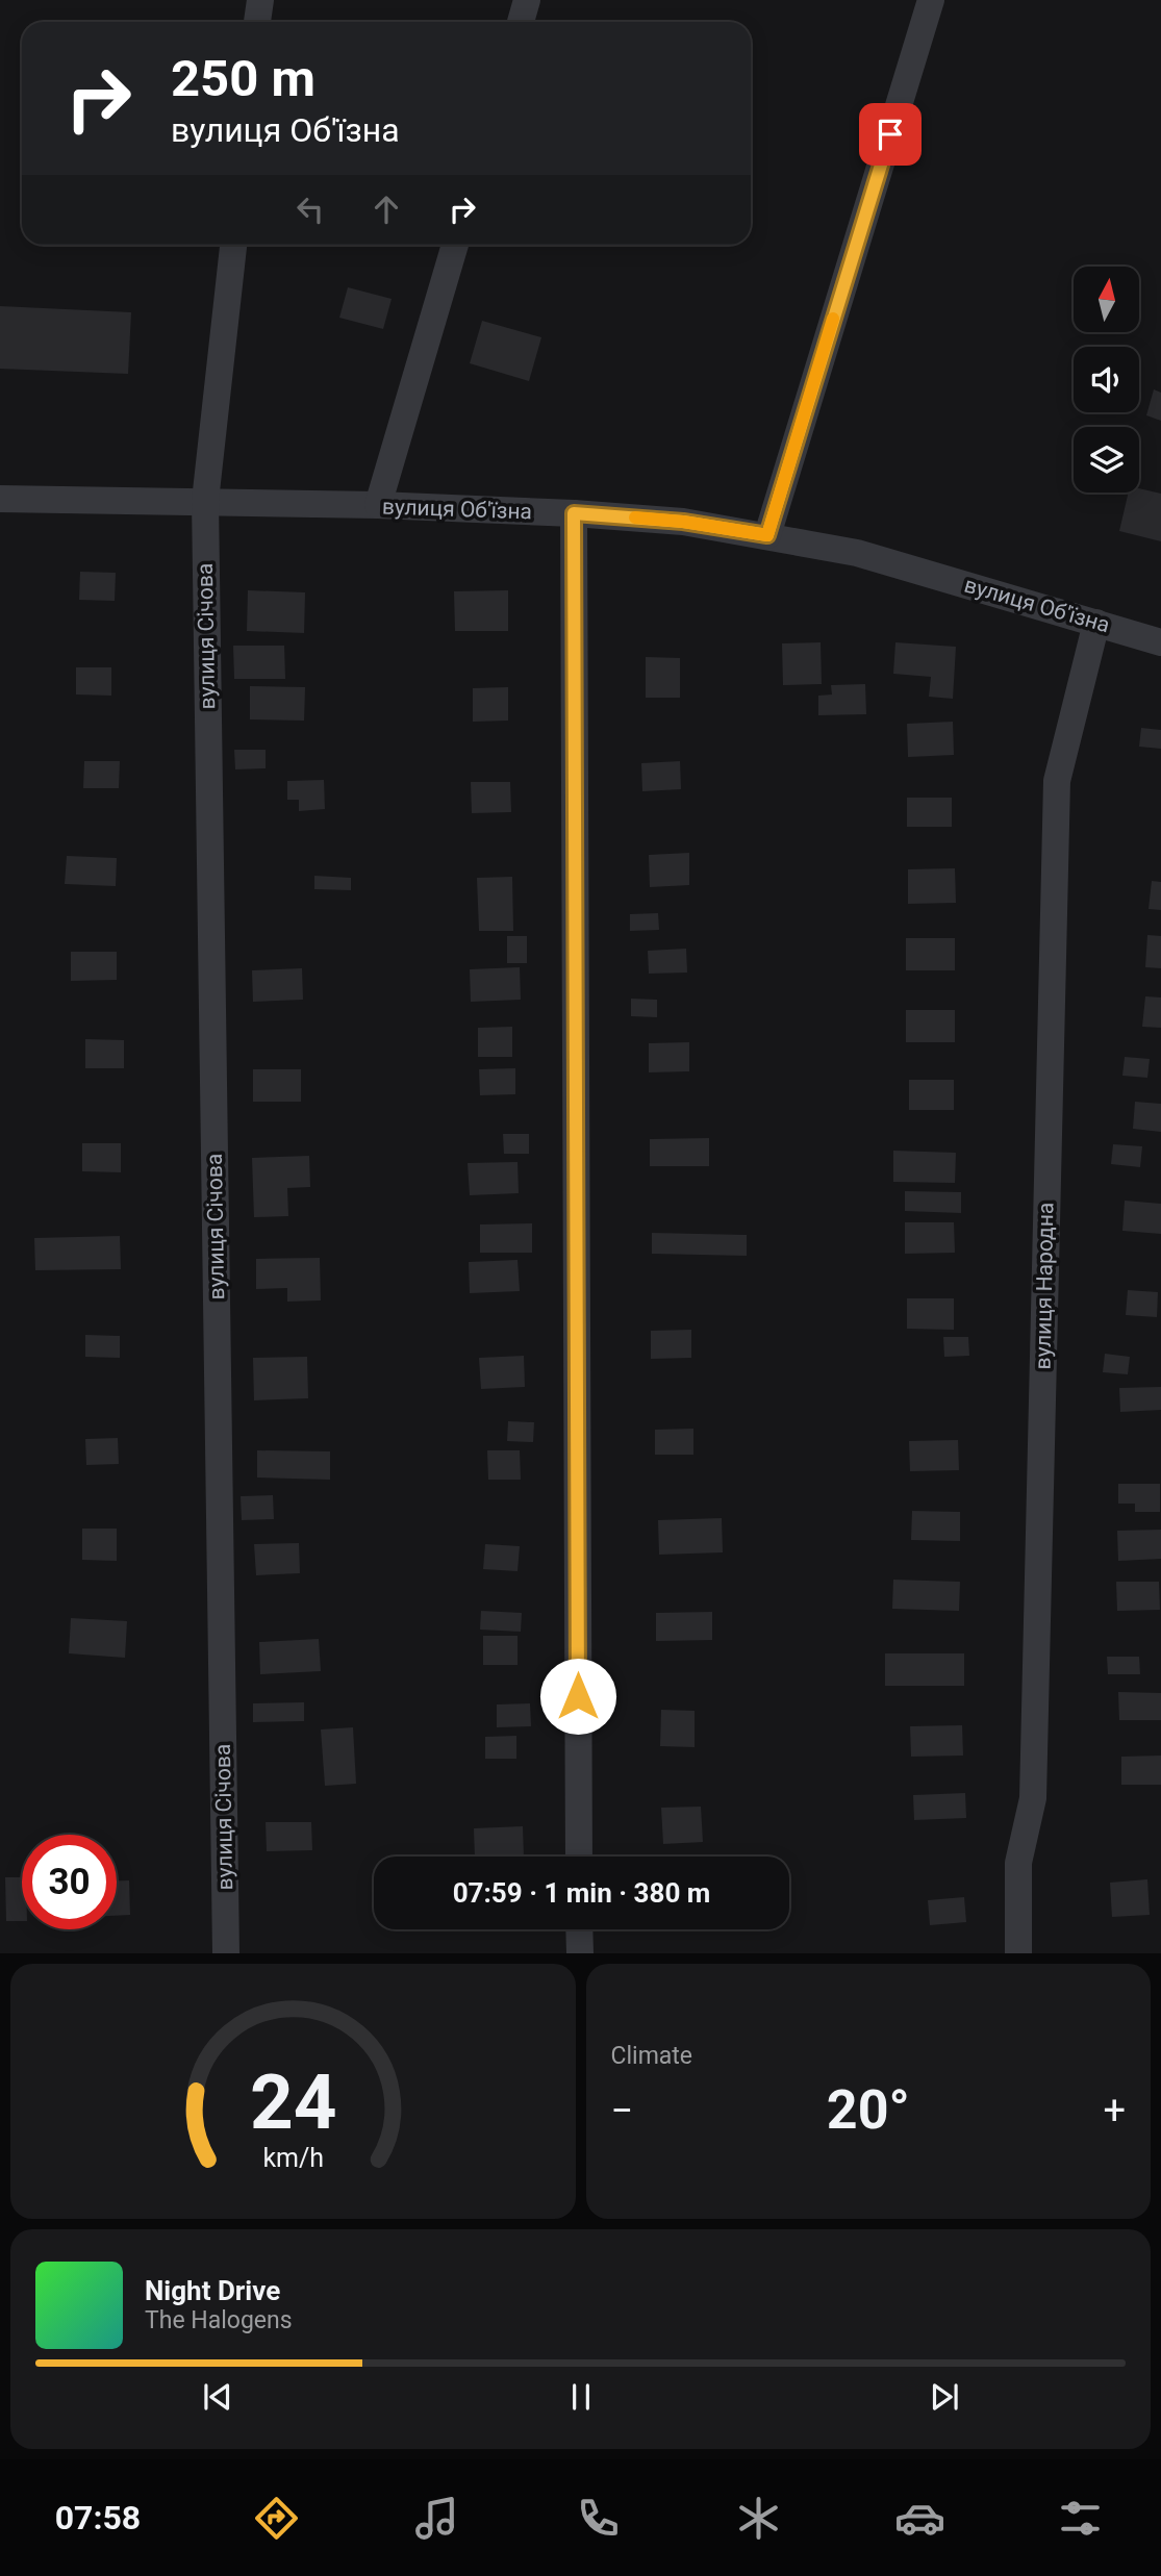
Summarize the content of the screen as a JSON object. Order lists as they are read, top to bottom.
{
  "streets": {
    "street": ["вулиця Об'їзна", "вулиця Січова", "вулиця Народна"]
  },
  "crossings": [
    ["вулиця Об'їзна", "вулиця Січова"],
    ["вулиця Об'їзна", "вулиця Народна"]
  ],
  "north": "top",
  "page": {
    "turn": ["250 m", "вулиця Об'їзна"],
    "limit": "30",
    "trip": "07:59 · 1 min · 380 m",
    "tile": "Climate",
    "heat": ["−", "20°", "+"],
    "song": ["Night Drive", "The Halogens"],
    "tabs": "07:58",
    "gauge": ["24", "km/h"]
  }
}
